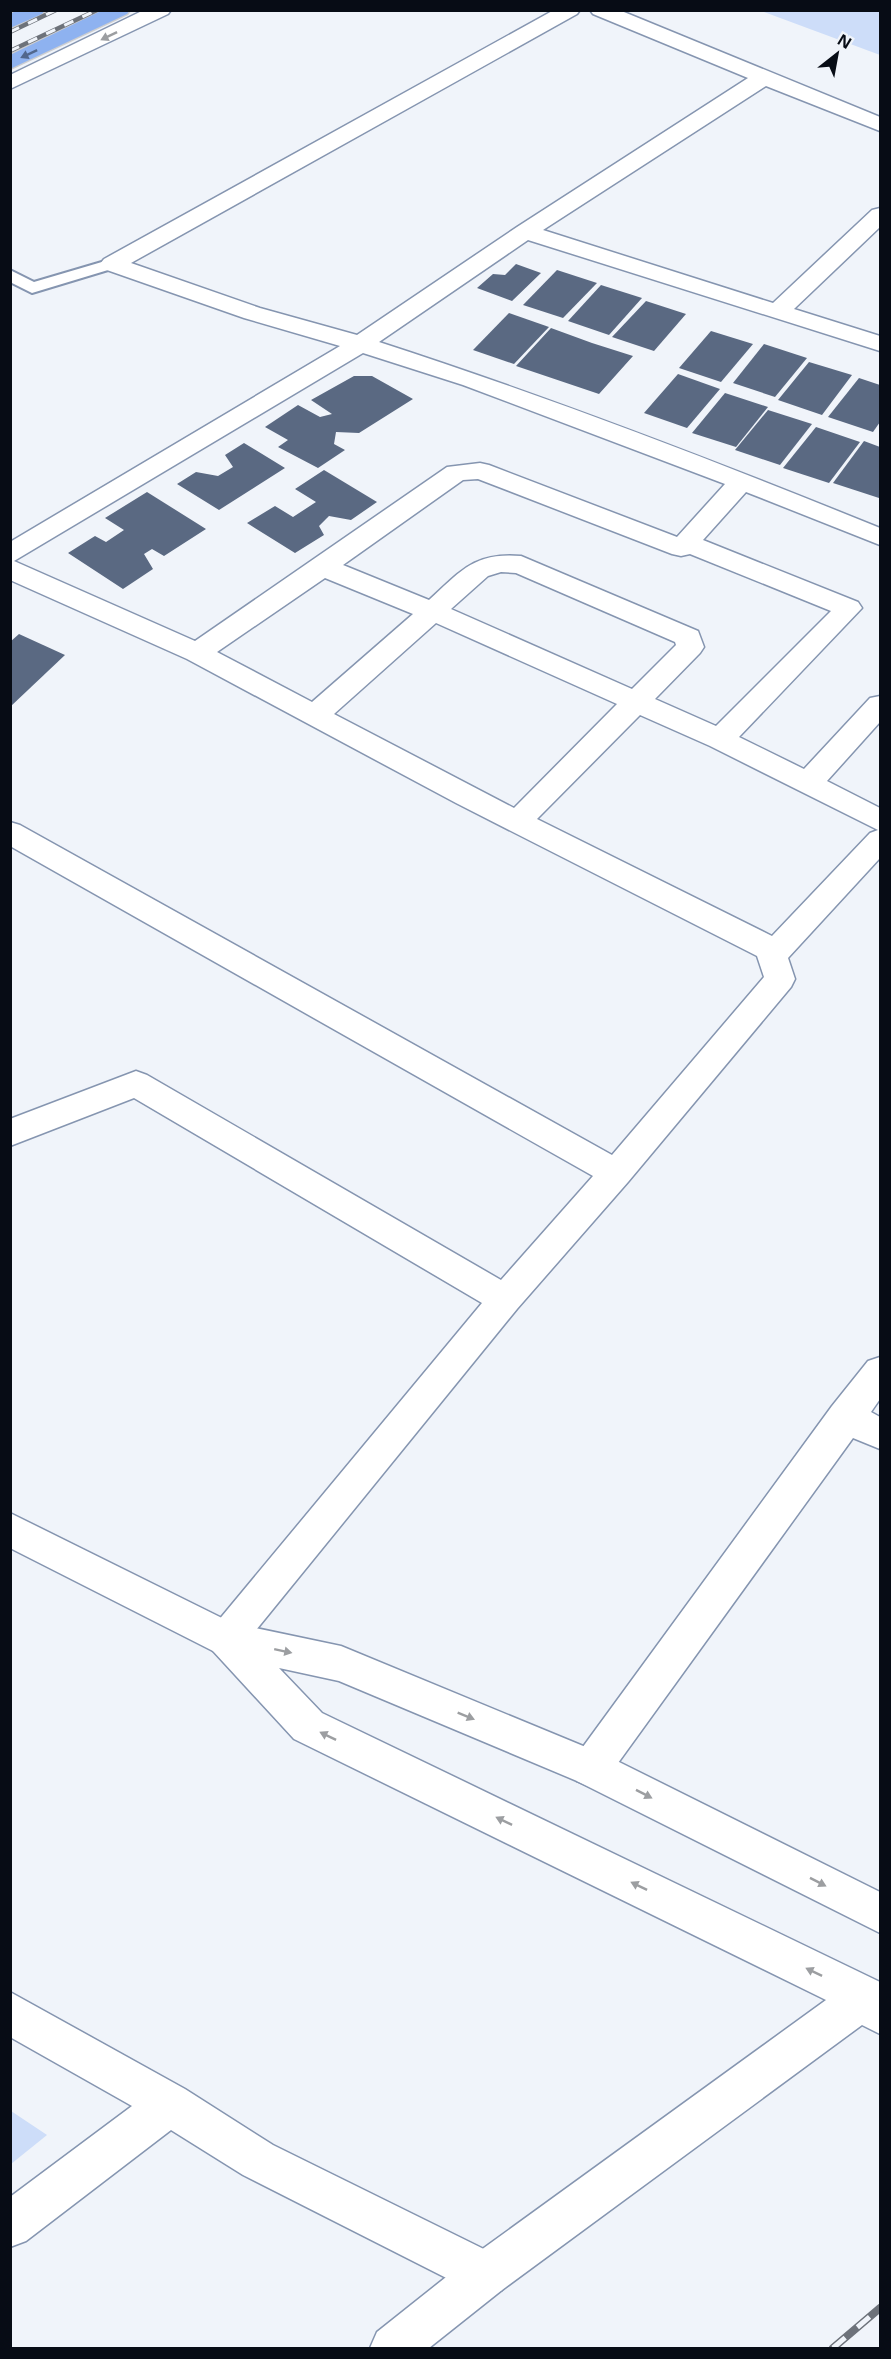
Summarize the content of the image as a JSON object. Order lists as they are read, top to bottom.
{
  "north": "top right"
}
